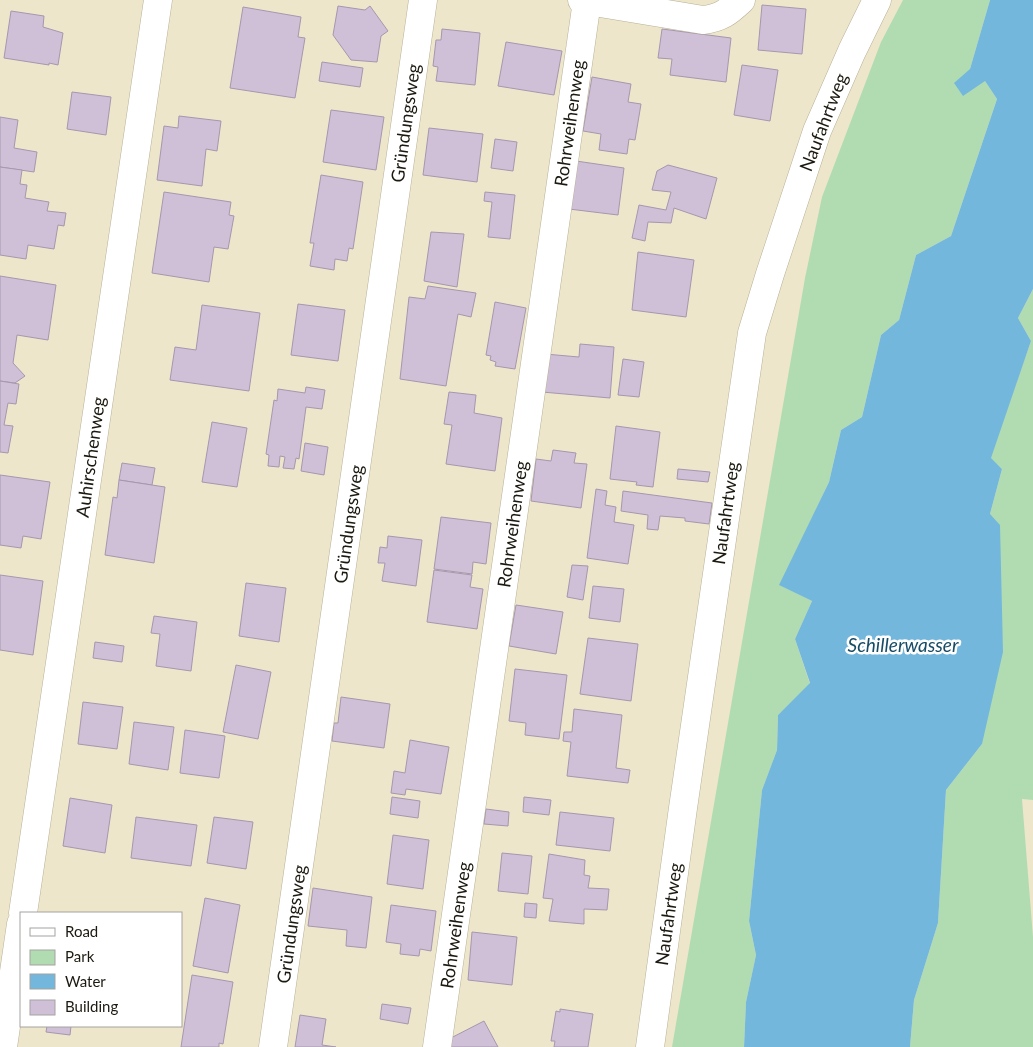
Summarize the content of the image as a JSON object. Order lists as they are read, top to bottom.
{
  "streets": {
    "street": [
      "Naufahrtweg",
      "Gründungsweg",
      "Rohrweihenweg",
      "Auhirschenweg"
    ]
  },
  "water": ["Schillerwasser"],
  "legend": [
    "Road",
    "Park",
    "Water",
    "Building"
  ]
}
